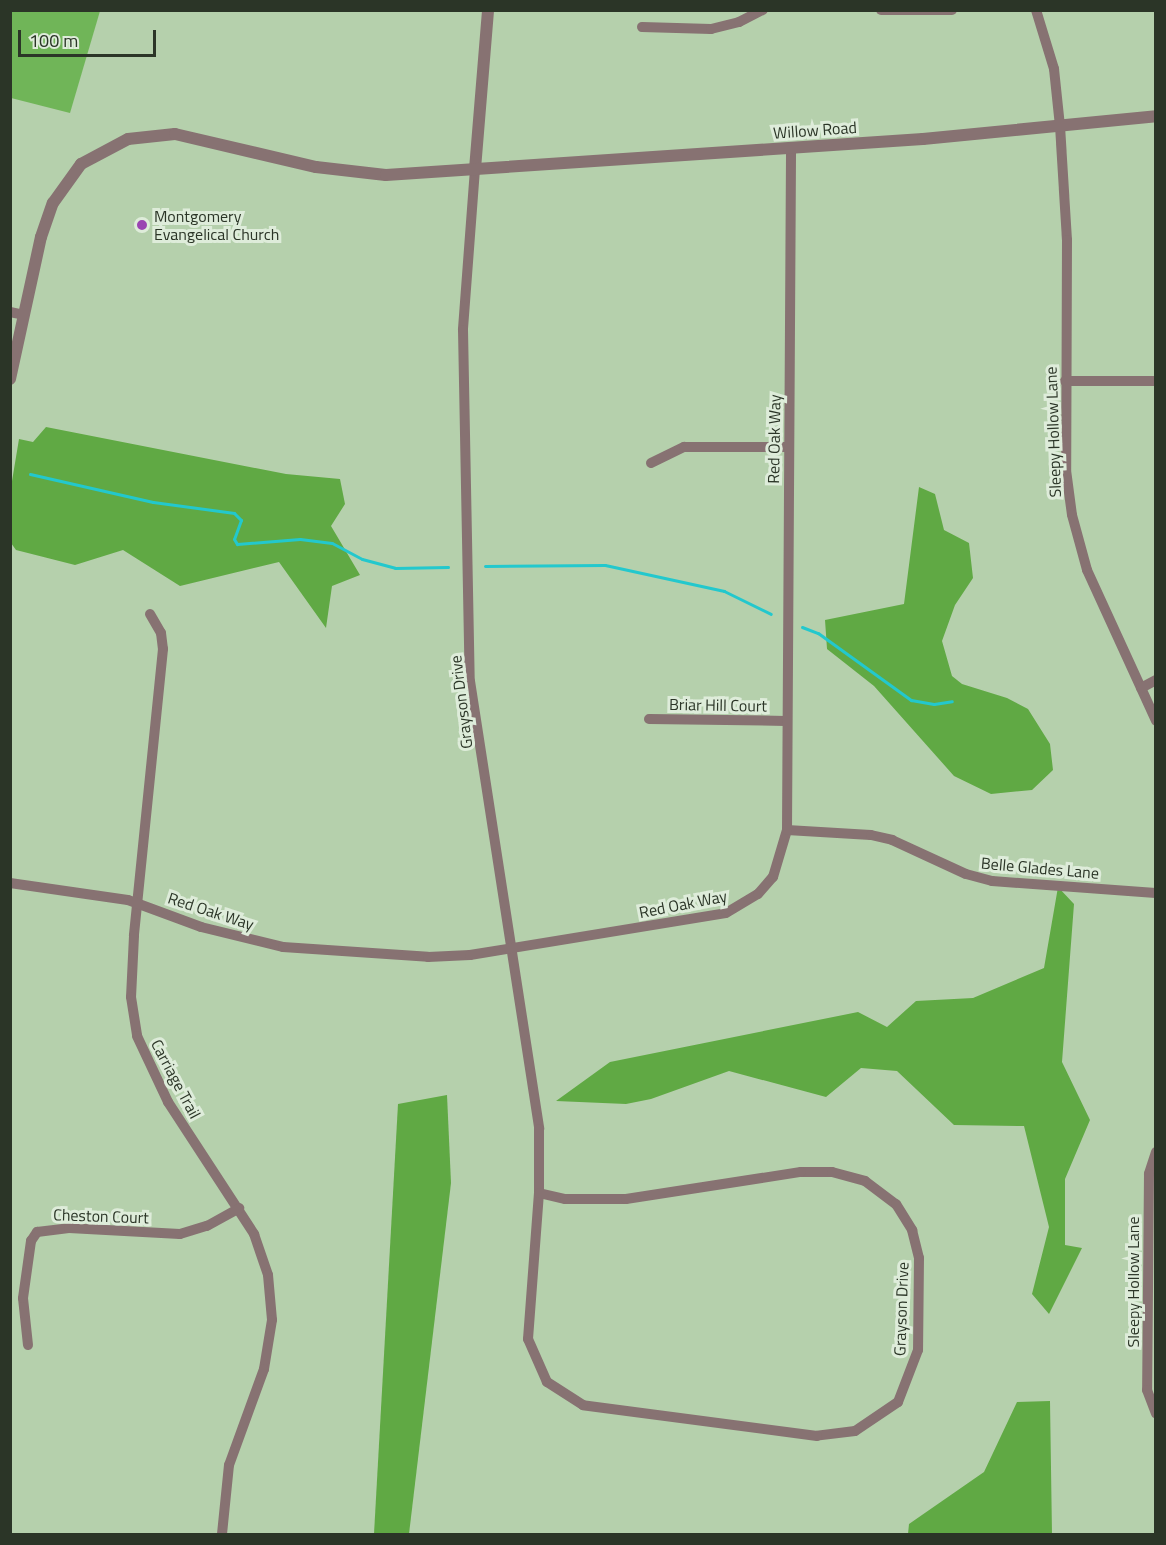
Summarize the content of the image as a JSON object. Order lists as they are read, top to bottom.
{
  "streets": {
    "street": [
      "Willow Road",
      "Sleepy Hollow Lane",
      "Red Oak Way",
      "Grayson Drive",
      "Briar Hill Court",
      "Belle Glades Lane",
      "Carriage Trail",
      "Cheston Court"
    ]
  },
  "crossings": [
    ["Willow Road", "Sleepy Hollow Lane"],
    ["Willow Road", "Red Oak Way"],
    ["Willow Road", "Grayson Drive"],
    ["Red Oak Way", "Grayson Drive"],
    ["Red Oak Way", "Briar Hill Court"],
    ["Red Oak Way", "Belle Glades Lane"],
    ["Red Oak Way", "Carriage Trail"],
    ["Carriage Trail", "Cheston Court"]
  ],
  "places": ["Montgomery Evangelical Church"],
  "scale_bar": "100 m"
}
